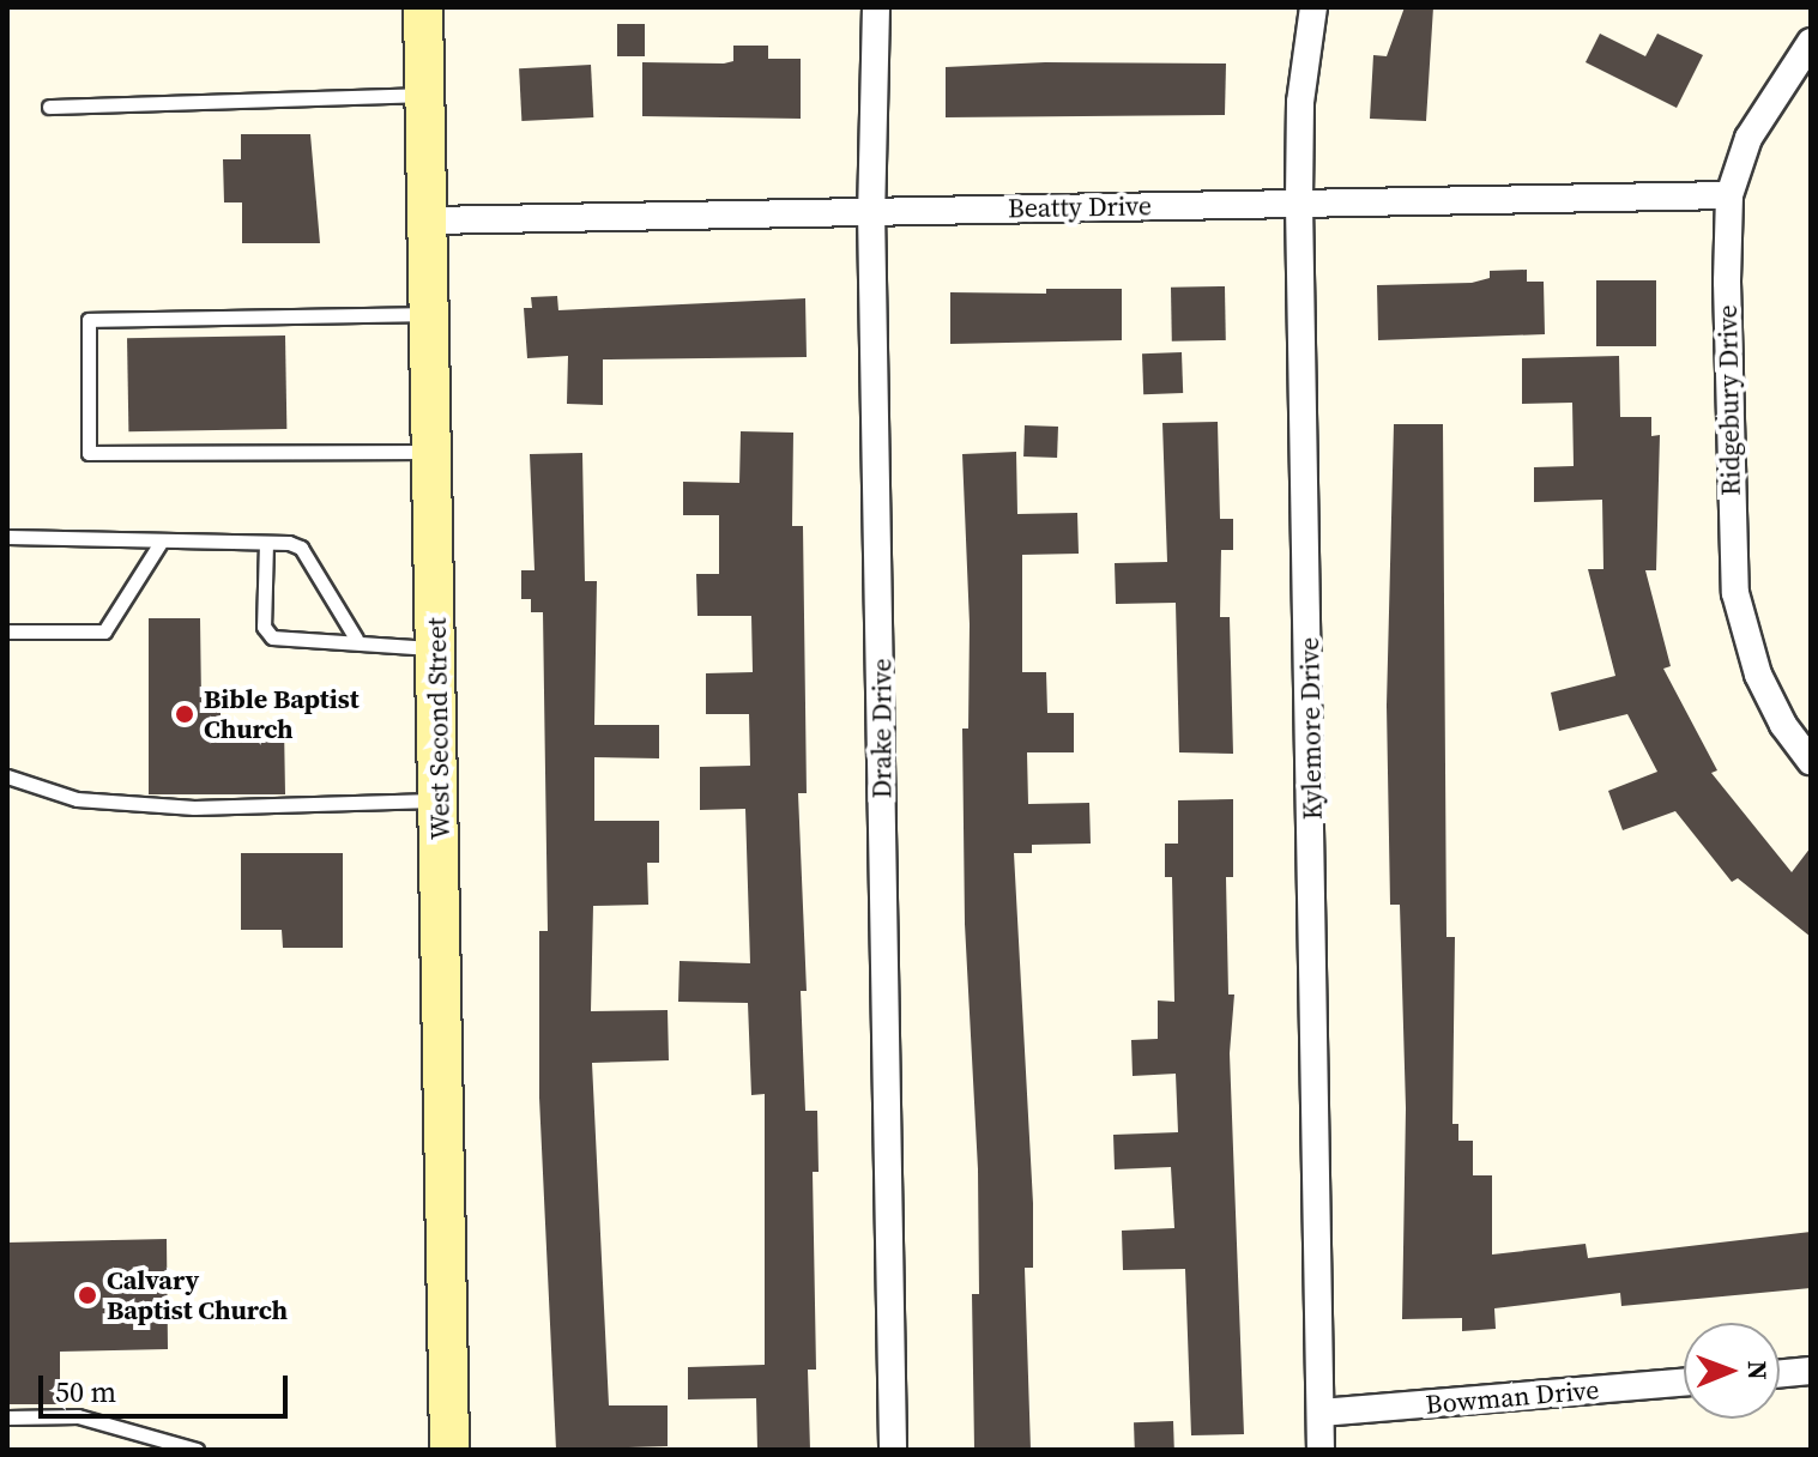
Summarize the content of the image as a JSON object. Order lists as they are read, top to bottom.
{
  "streets": {
    "main road": ["West Second Street"],
    "street": [
      "Beatty Drive",
      "Ridgebury Drive",
      "Drake Drive",
      "Kylemore Drive",
      "Bowman Drive"
    ]
  },
  "crossings": [
    ["Beatty Drive", "Ridgebury Drive"],
    ["Beatty Drive", "West Second Street"],
    ["Beatty Drive", "Drake Drive"],
    ["Beatty Drive", "Kylemore Drive"],
    ["Kylemore Drive", "Bowman Drive"]
  ],
  "places": ["Bible Baptist Church", "Calvary Baptist Church"],
  "scale_bar": "50 m",
  "north": "right"
}
